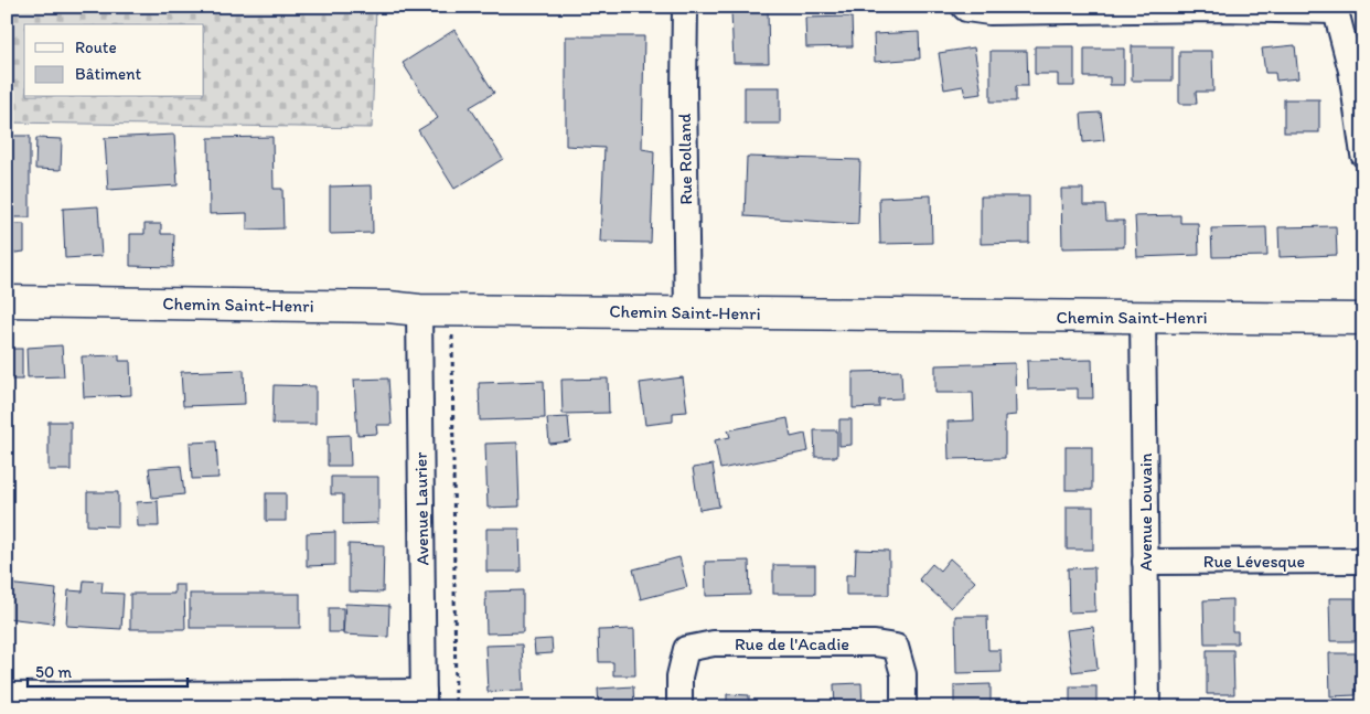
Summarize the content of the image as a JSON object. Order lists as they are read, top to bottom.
{
  "streets": {
    "main road": ["Chemin Saint-Henri"],
    "street": [
      "Rue Rolland",
      "Avenue Laurier",
      "Avenue Louvain",
      "Rue Lévesque",
      "Rue de l'Acadie"
    ]
  },
  "crossings": [
    ["Rue Rolland", "Chemin Saint-Henri"],
    ["Chemin Saint-Henri", "Avenue Laurier"],
    ["Chemin Saint-Henri", "Avenue Louvain"],
    ["Avenue Louvain", "Rue Lévesque"]
  ],
  "legend": ["Route", "Bâtiment"],
  "scale_bar": "50 m"
}
